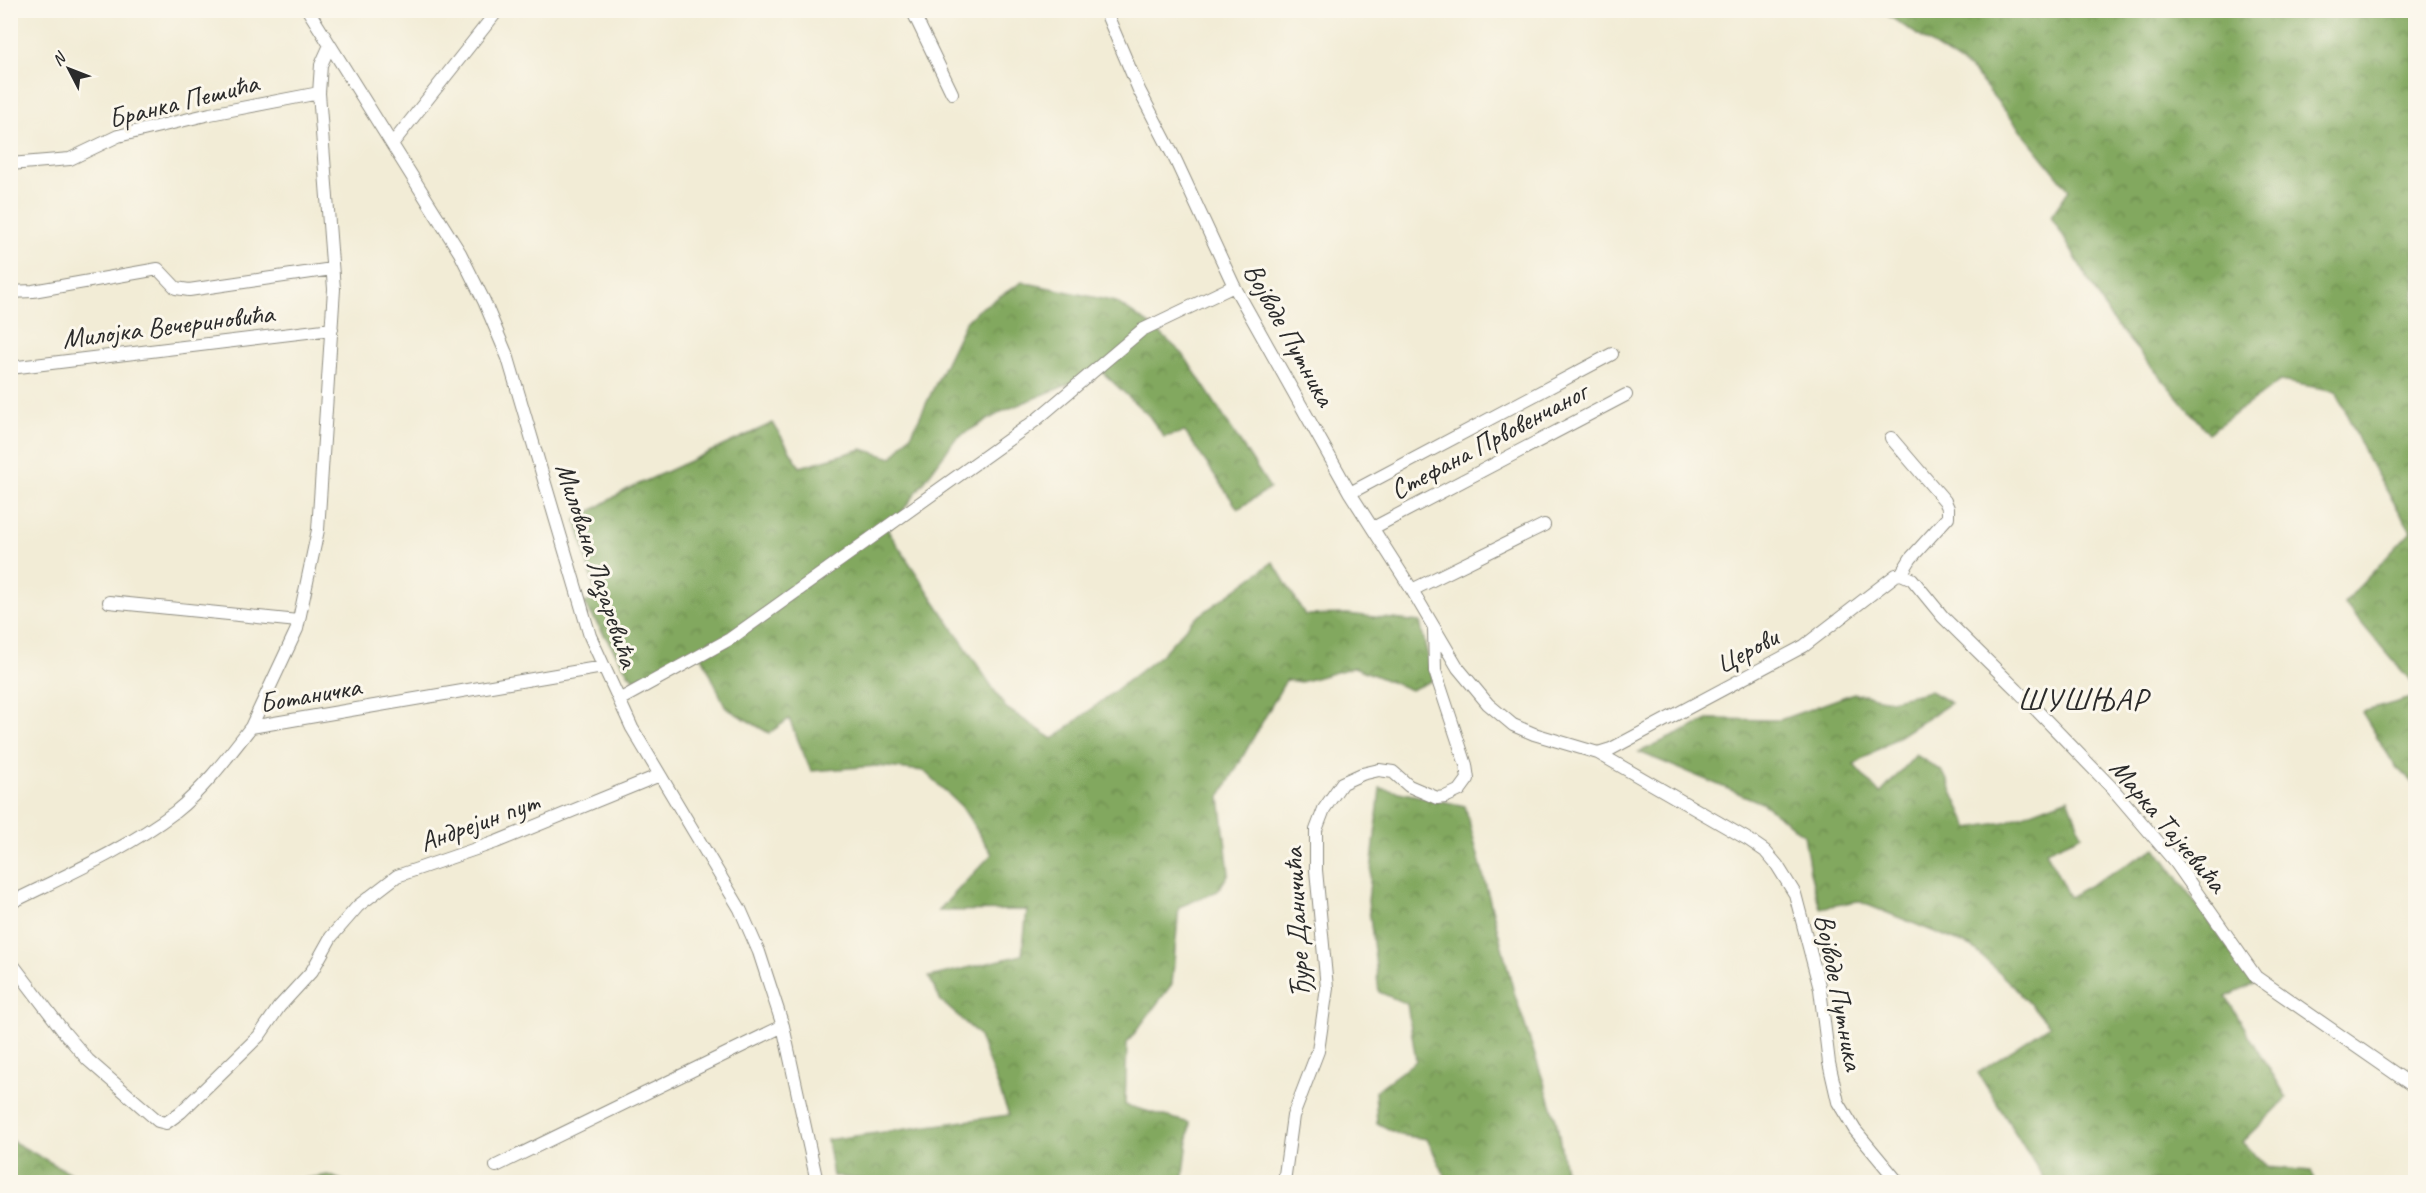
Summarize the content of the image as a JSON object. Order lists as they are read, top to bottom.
{
  "streets": {
    "street": [
      "Бранка Пешића",
      "Милојка Вечериновића",
      "Војводе Путника",
      "Стефана Првовенчаног",
      "Милована Лазаревића",
      "Церови",
      "Ботаничка",
      "Андрејин пут",
      "Марка Тајчевића",
      "Ђуре Даничића"
    ]
  },
  "crossings": [
    ["Војводе Путника", "Стефана Првовенчаног"],
    ["Војводе Путника", "Церови"],
    ["Војводе Путника", "Ђуре Даничића"],
    ["Милована Лазаревића", "Ботаничка"],
    ["Милована Лазаревића", "Андрејин пут"],
    ["Церови", "Марка Тајчевића"]
  ],
  "districts": ["ШУШЊАР"],
  "north": "top left"
}
